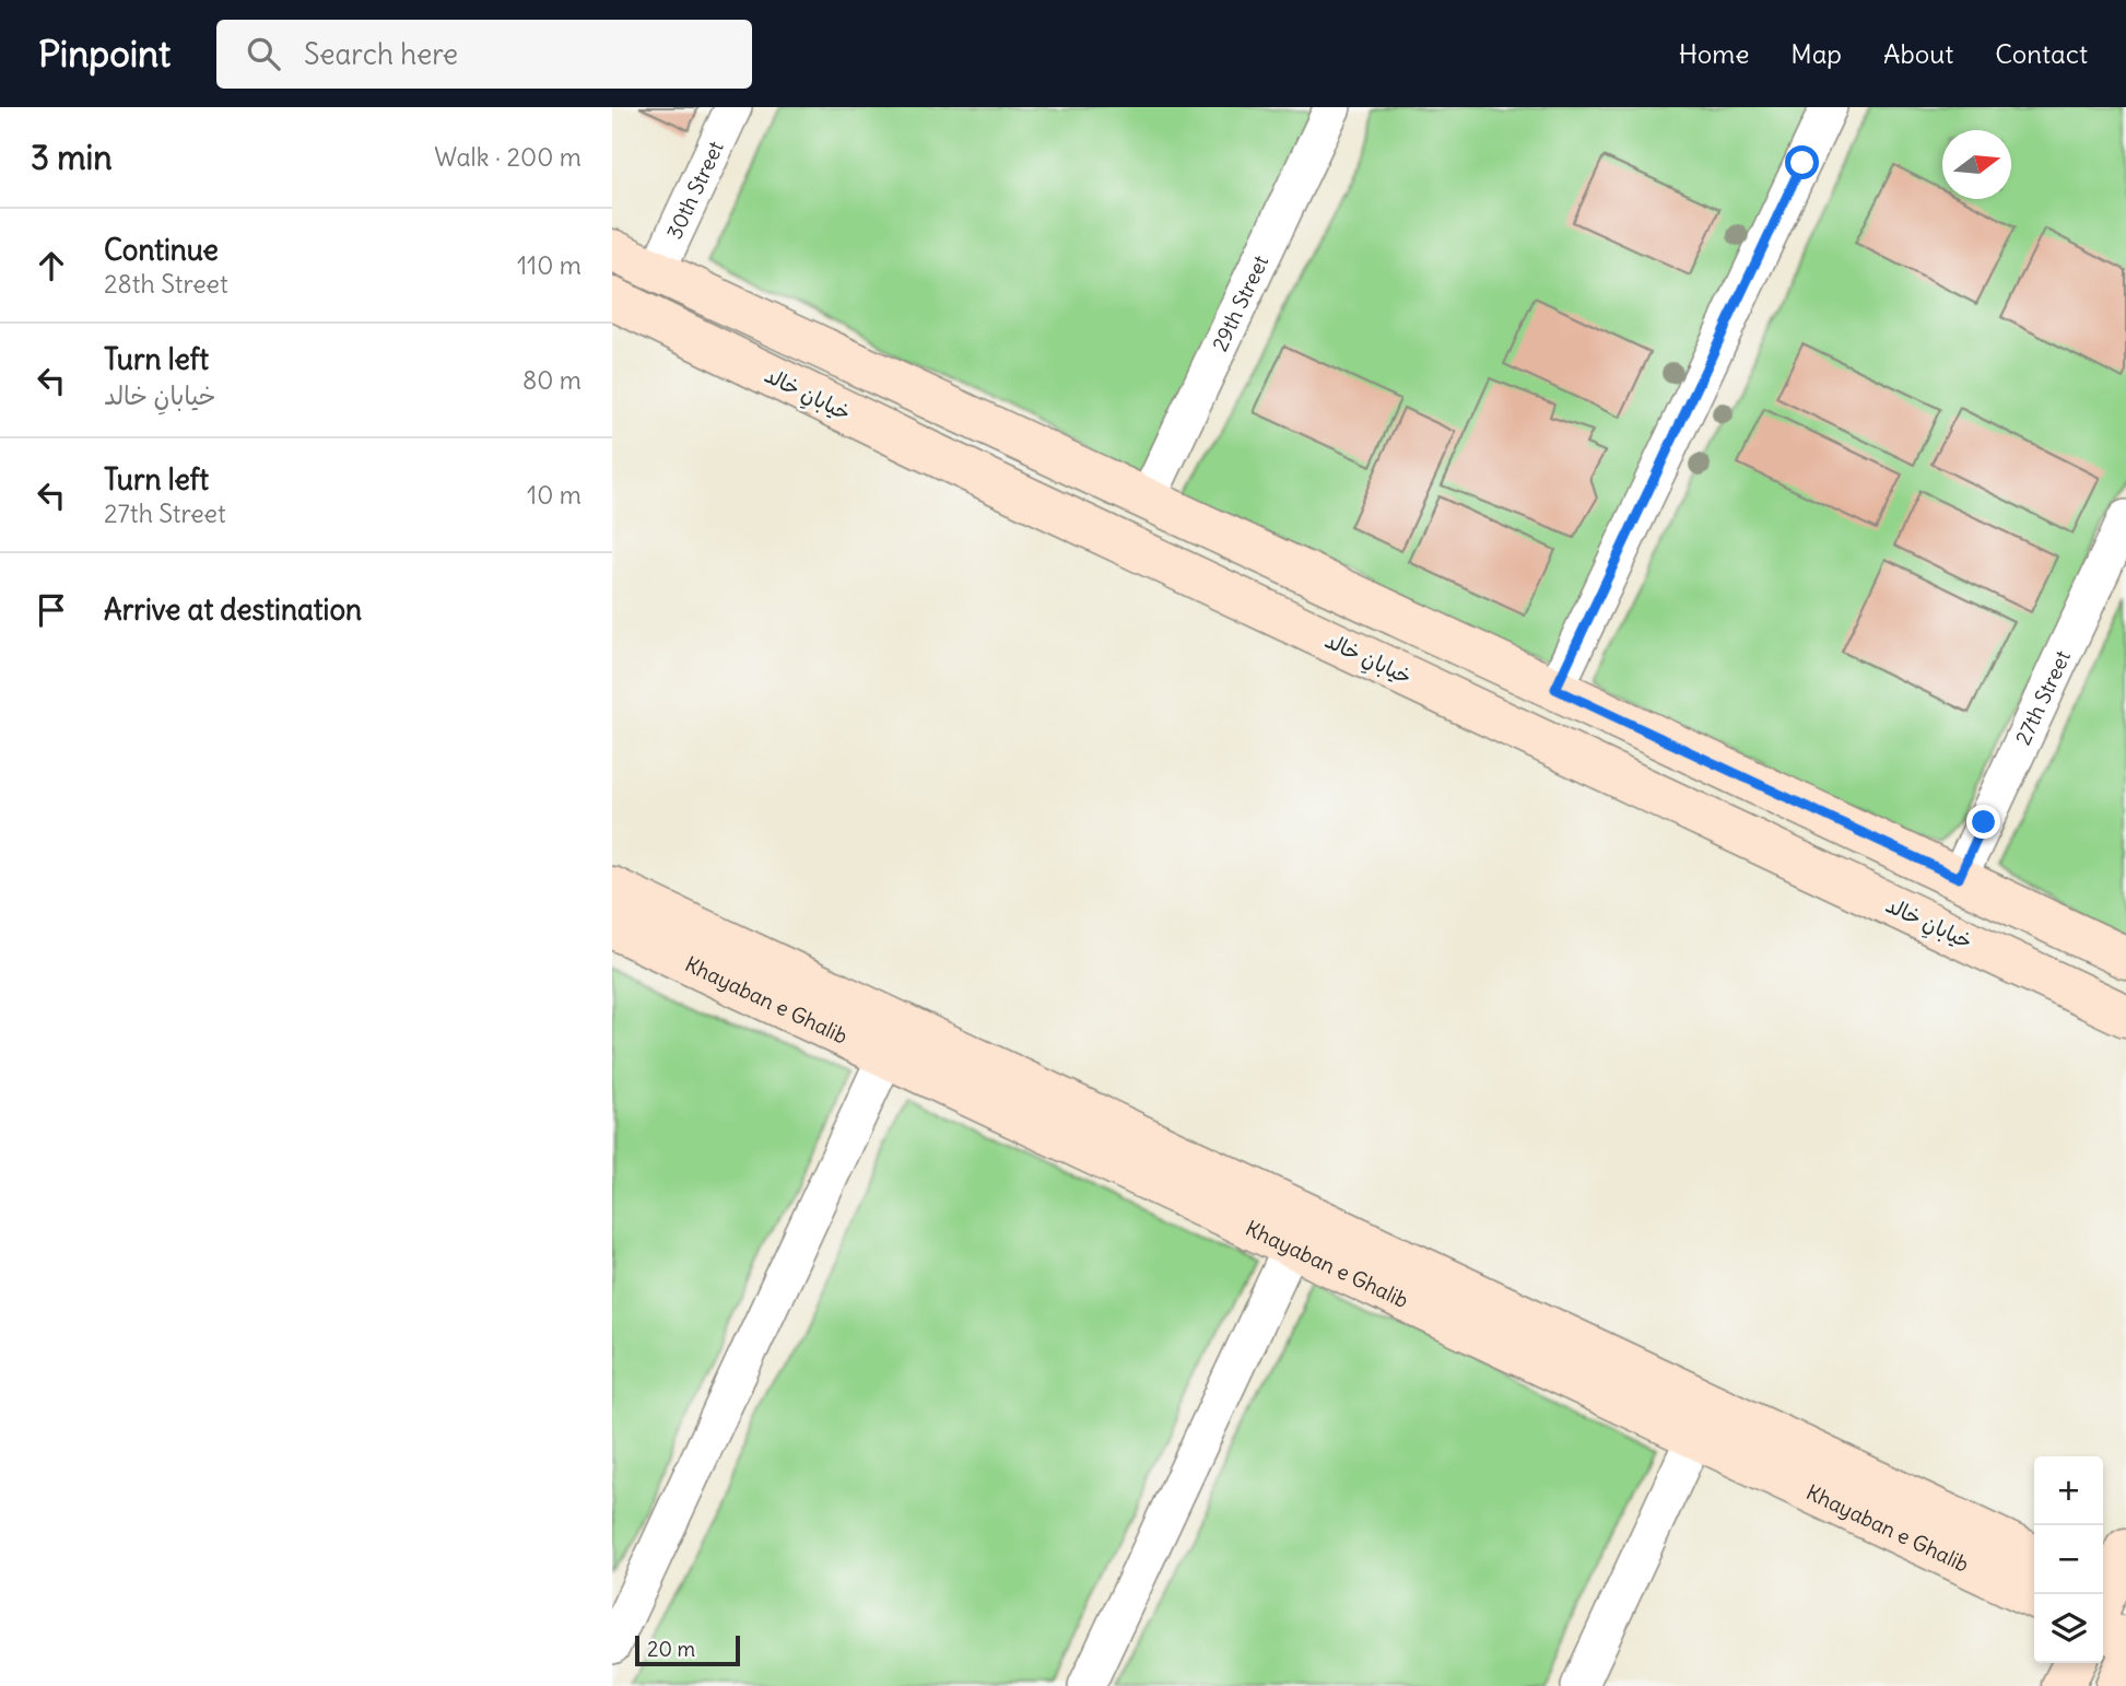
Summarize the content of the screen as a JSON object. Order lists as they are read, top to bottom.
{
  "streets": {
    "street": [
      "30th Street",
      "29th Street",
      "خیابانِ خالد",
      "27th Street",
      "Khayaban e Ghalib"
    ]
  },
  "scale_bar": "20 m",
  "north": "right",
  "page": {
    "header": "Pinpoint",
    "search": "Search here",
    "nav": [
      "Home",
      "Map",
      "About",
      "Contact"
    ],
    "heading": ["3 min", "Walk · 200 m"],
    "list": [
      ["Continue", "28th Street", "110 m"],
      ["Turn left", "خیابانِ خالد", "80 m"],
      ["Turn left", "27th Street", "10 m"],
      "Arrive at destination"
    ],
    "map_buttons": ["+", "−"],
    "scale": "20 m"
  }
}
